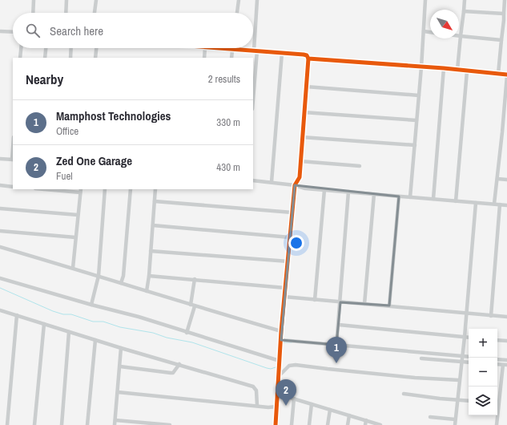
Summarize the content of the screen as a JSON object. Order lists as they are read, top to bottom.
{
  "north": "bottom right",
  "page": {
    "search": "Search here",
    "heading": ["Nearby", "2 results"],
    "list": [
      {
        "mark": "1",
        "name": "Mamphost Technologies",
        "note": "Office",
        "value": "330 m"
      },
      {
        "mark": "2",
        "name": "Zed One Garage",
        "note": "Fuel",
        "value": "430 m"
      }
    ],
    "map_buttons": ["+", "−"],
    "pins": ["1", "2"]
  }
}
